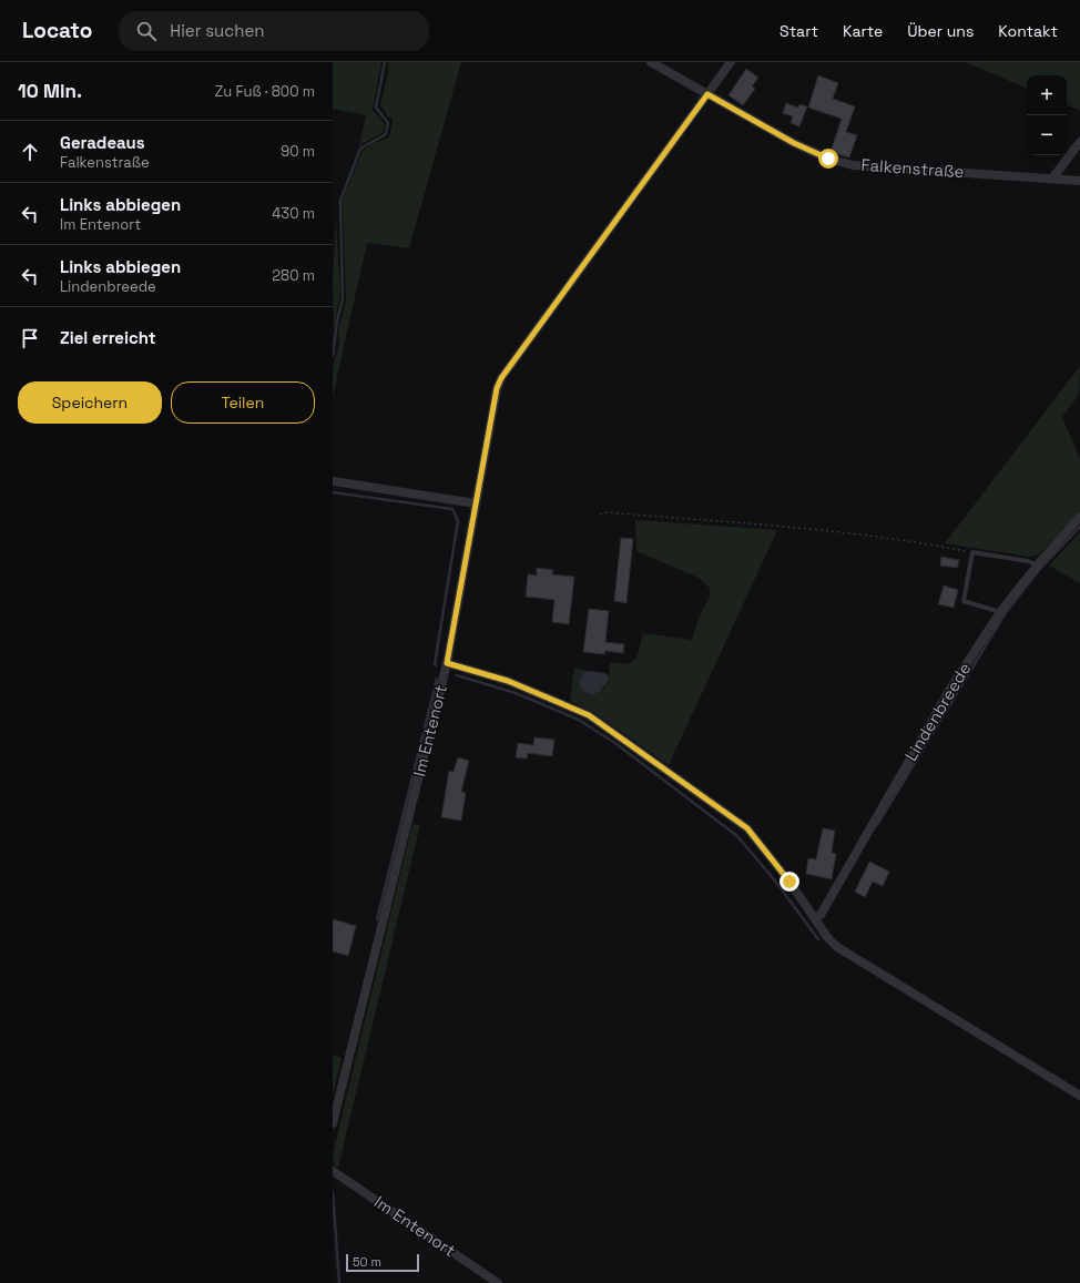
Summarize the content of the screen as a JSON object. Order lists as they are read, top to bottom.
{
  "streets": {
    "street": ["Falkenstraße", "Lindenbreede", "Im Entenort"]
  },
  "crossings": [
    ["Falkenstraße", "Im Entenort"]
  ],
  "scale_bar": "50 m",
  "page": {
    "header": "Locato",
    "search": "Hier suchen",
    "nav": [
      "Start",
      "Karte",
      "Über uns",
      "Kontakt"
    ],
    "heading": ["10 Min.", "Zu Fuß · 800 m"],
    "map_buttons": ["+", "−"],
    "list": [
      ["Geradeaus", "Falkenstraße", "90 m"],
      ["Links abbiegen", "Im Entenort", "430 m"],
      ["Links abbiegen", "Lindenbreede", "280 m"],
      "Ziel erreicht"
    ],
    "buttons": ["Speichern", "Teilen"],
    "scale": "50 m"
  }
}
